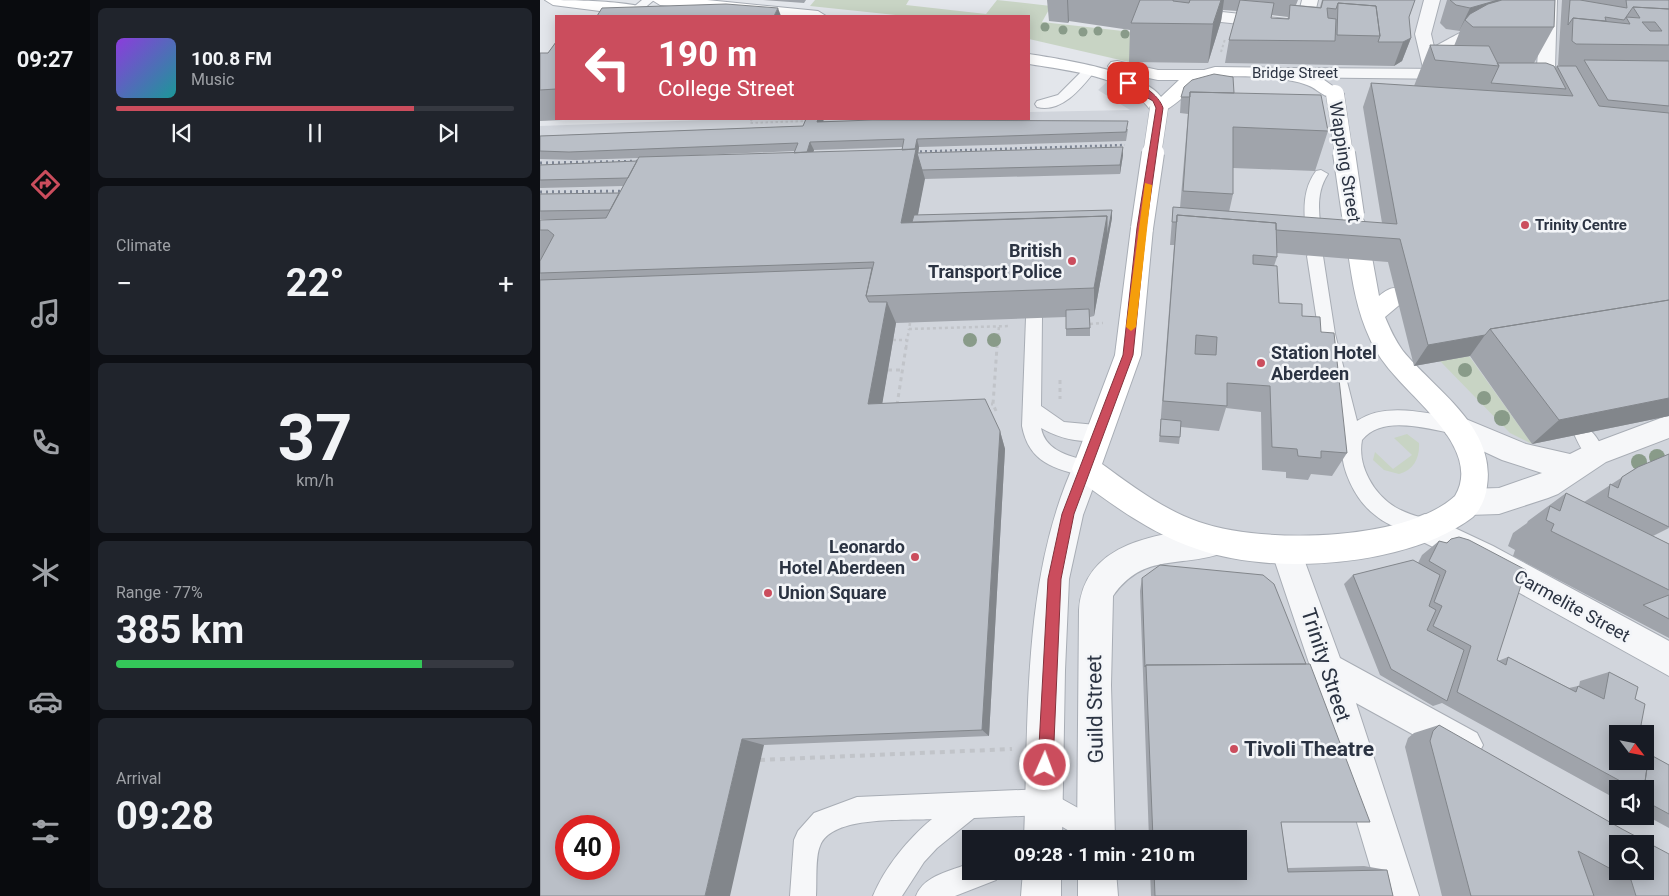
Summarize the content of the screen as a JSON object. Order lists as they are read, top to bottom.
{
  "streets": {
    "main road": ["Bridge Street", "Wapping Street"],
    "street": ["Carmelite Street", "Trinity Street", "Guild Street"]
  },
  "crossings": [
    ["Bridge Street", "Wapping Street"],
    ["Wapping Street", "Carmelite Street"]
  ],
  "places": [
    "Trinity Centre",
    "British Transport Police",
    "Station Hotel Aberdeen",
    "Leonardo Hotel Aberdeen",
    "Union Square",
    "Tivoli Theatre"
  ],
  "north": "bottom right",
  "page": {
    "tabs": "09:27",
    "turn": ["190 m", "College Street"],
    "song": ["100.8 FM", "Music"],
    "tile": [
      "Climate",
      ["37", "km/h"],
      ["Range · 77%", "385 km"],
      ["Arrival", "09:28"]
    ],
    "heat": ["−", "22°", "+"],
    "limit": "40",
    "trip": "09:28 · 1 min · 210 m"
  }
}
